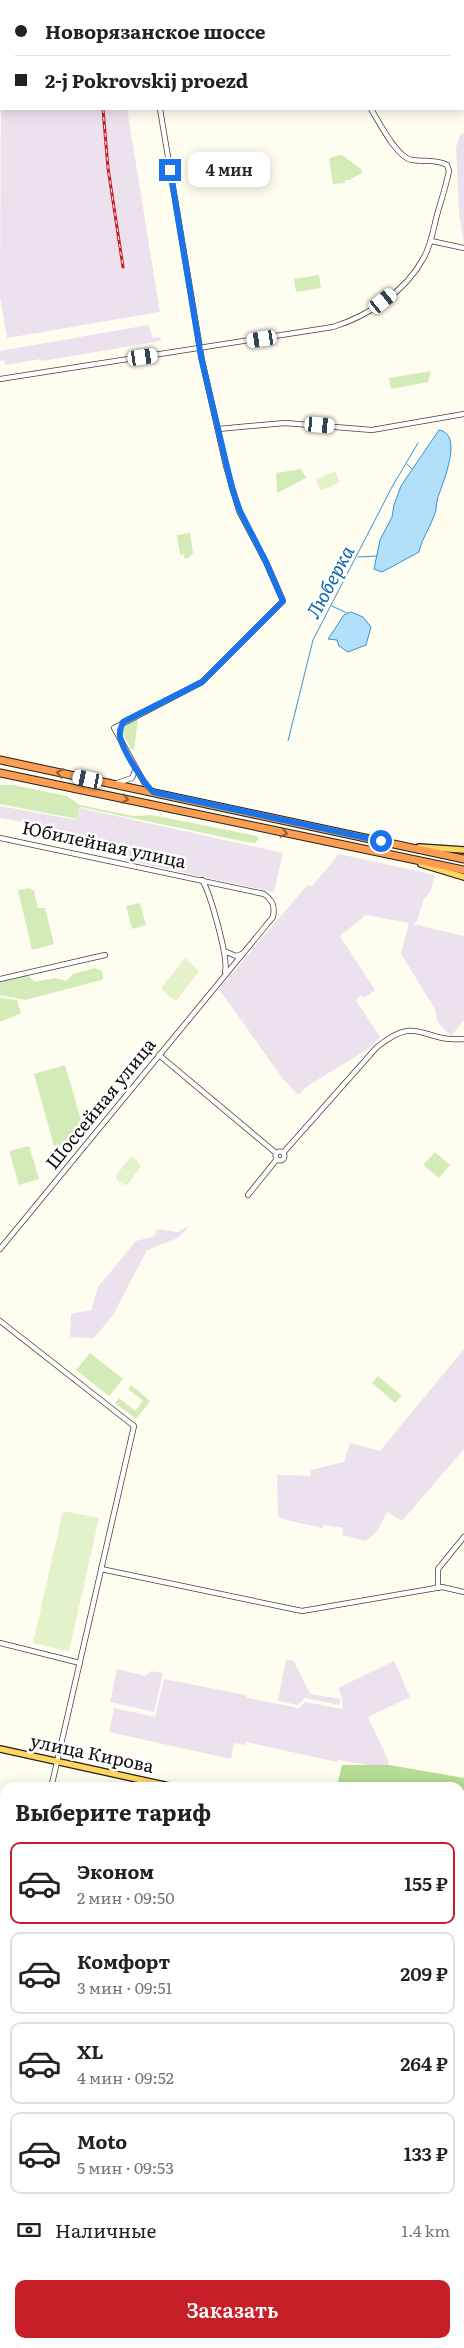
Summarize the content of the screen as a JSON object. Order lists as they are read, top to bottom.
{
  "streets": {
    "main road": ["улица Кирова"],
    "street": ["Юбилейная улица", "Шоссейная улица"]
  },
  "crossings": [
    ["Юбилейная улица", "Шоссейная улица"]
  ],
  "water": ["Люберка"],
  "page": {
    "banner": ["Новорязанское шоссе", "2-j Pokrovskij proezd"],
    "bubble": "4 мин",
    "heading": "Выберите тариф",
    "list": [
      {
        "name": "Эконом",
        "note": "2 мин · 09:50",
        "value": "155 ₽"
      },
      {
        "name": "Комфорт",
        "note": "3 мин · 09:51",
        "value": "209 ₽"
      },
      {
        "name": "XL",
        "note": "4 мин · 09:52",
        "value": "264 ₽"
      },
      {
        "name": "Moto",
        "note": "5 мин · 09:53",
        "value": "133 ₽"
      }
    ],
    "pay": ["Наличные", "1.4 km"],
    "buttons": "Заказать"
  }
}
